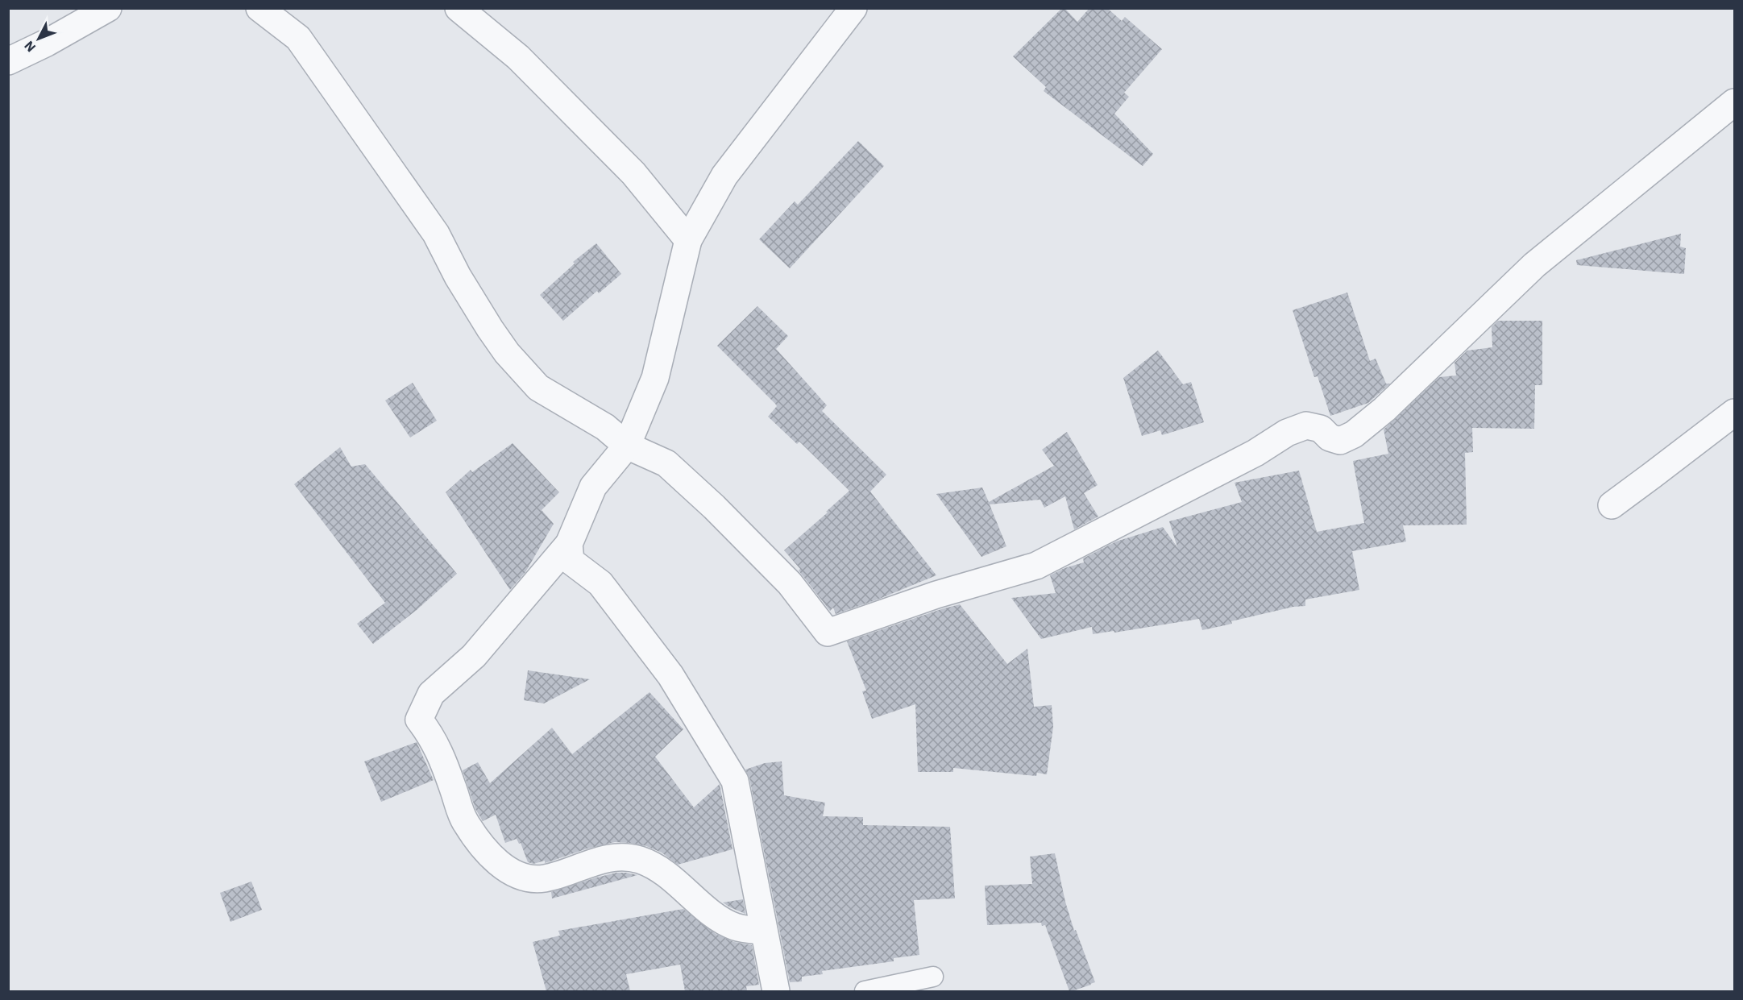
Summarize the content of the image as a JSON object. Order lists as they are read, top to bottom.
{
  "north": "bottom left"
}
